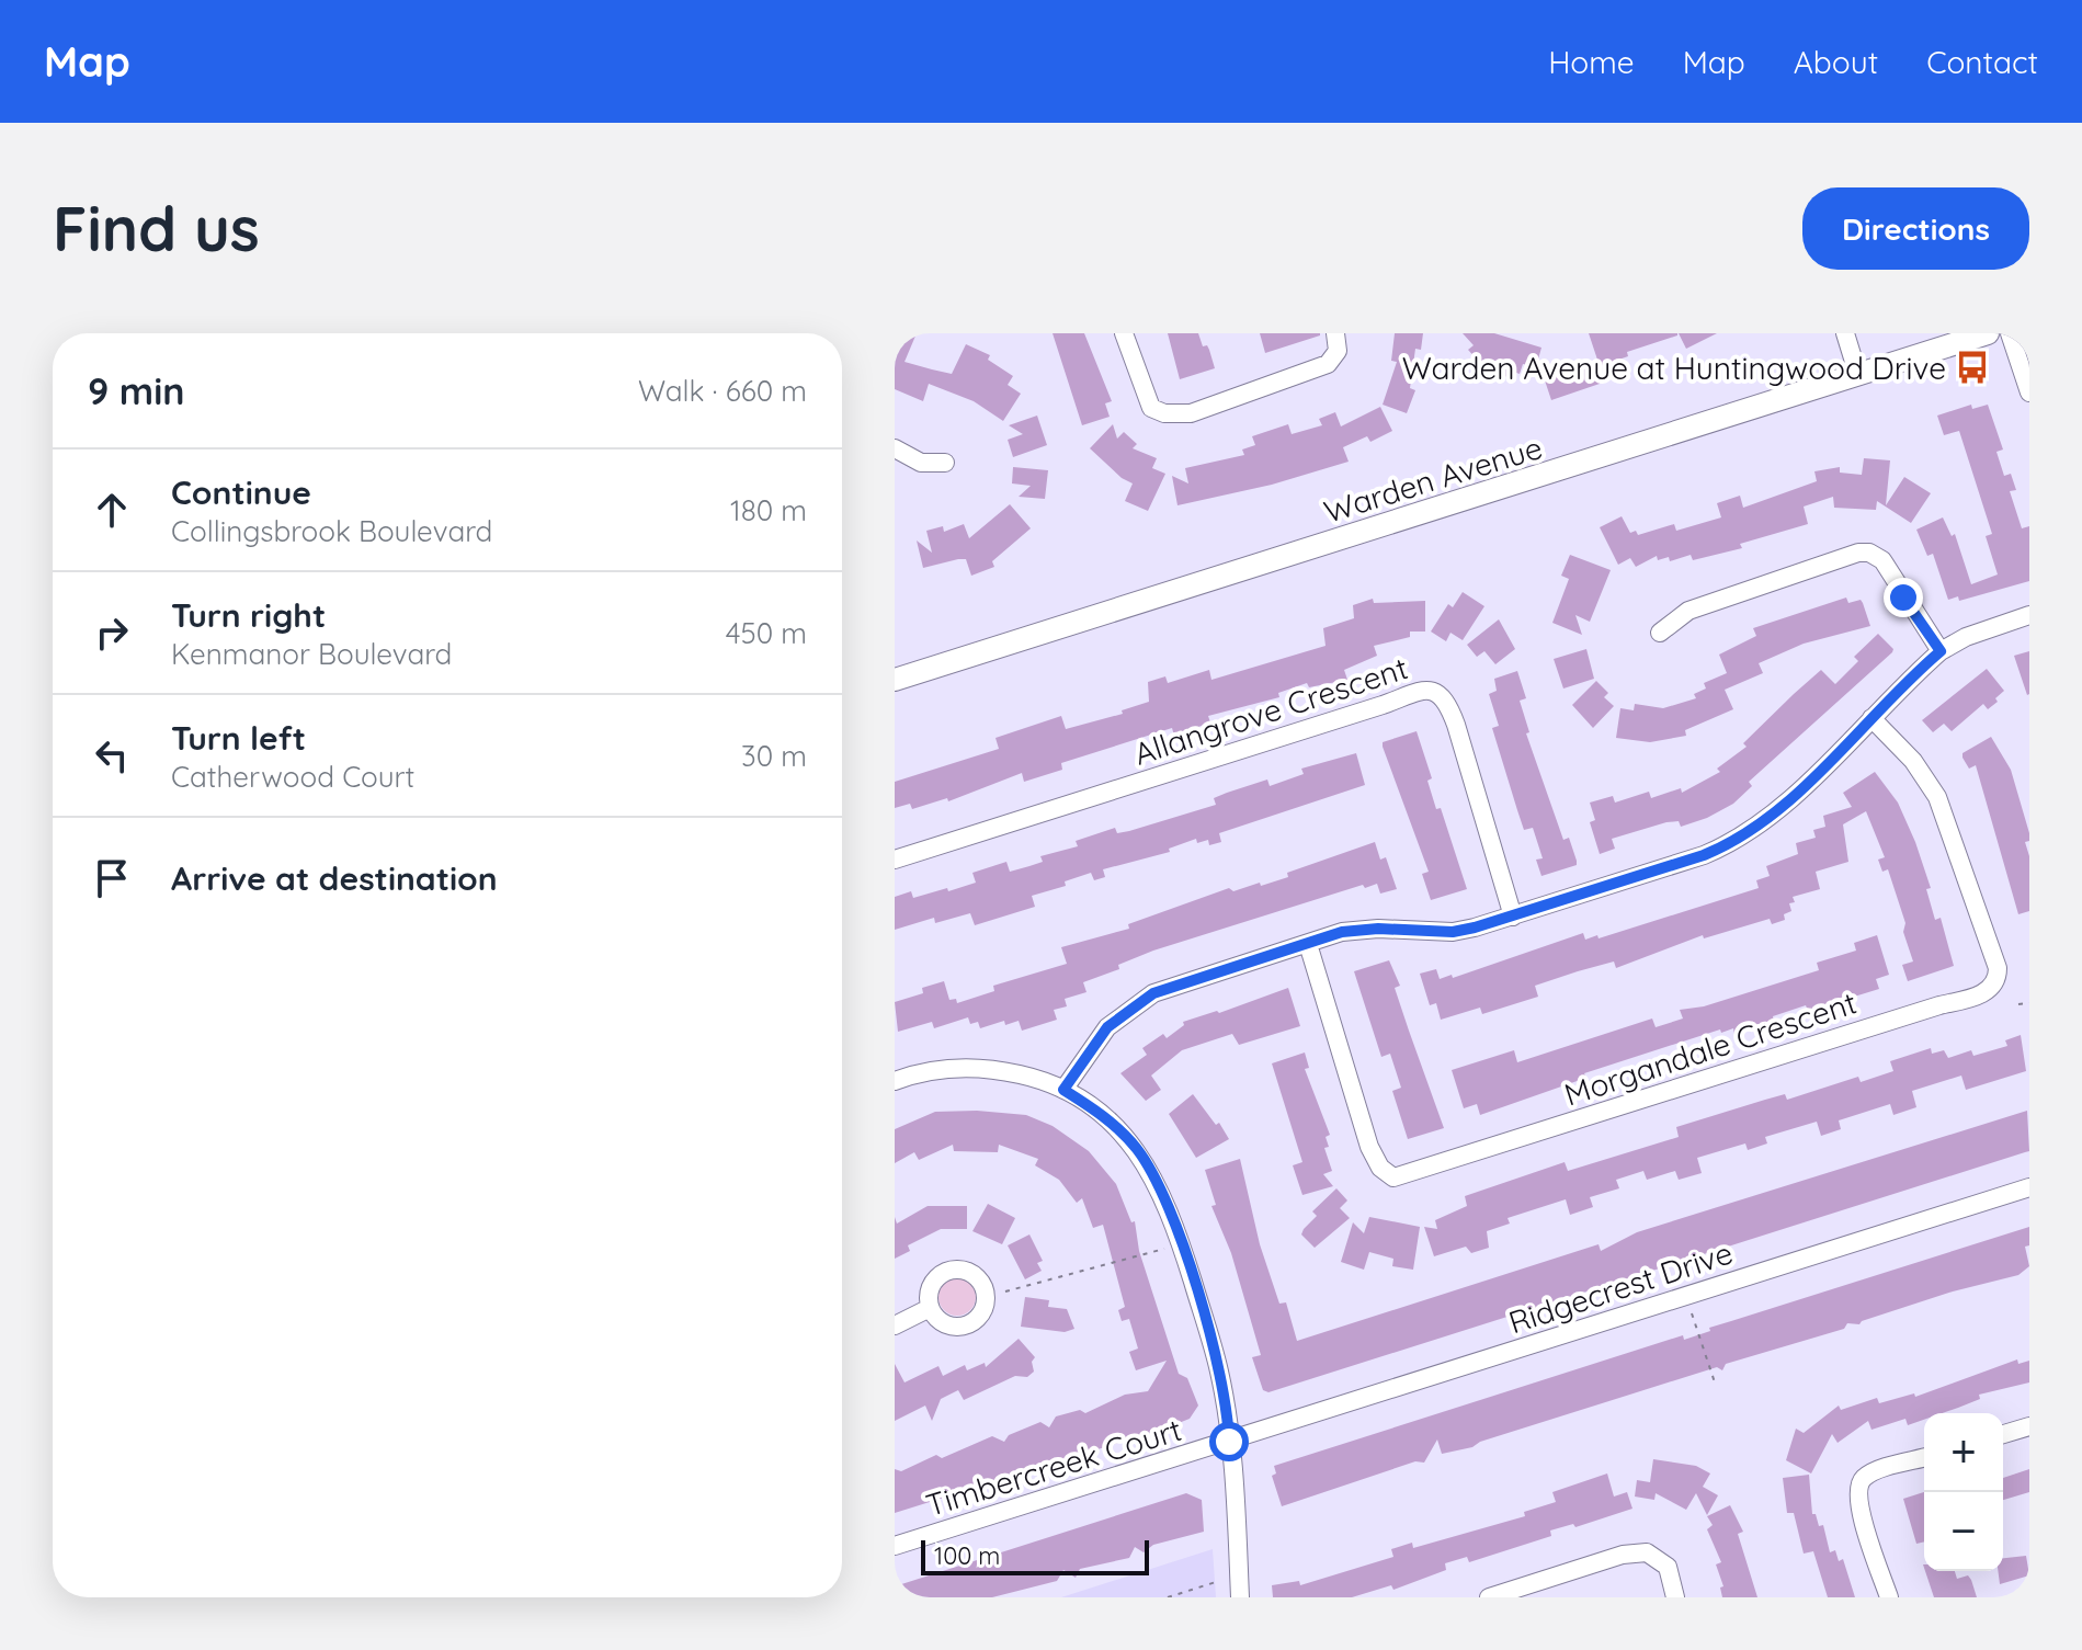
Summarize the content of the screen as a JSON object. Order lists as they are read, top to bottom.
{
  "streets": {
    "main road": ["Warden Avenue"],
    "street": [
      "Allangrove Crescent",
      "Morgandale Crescent",
      "Ridgecrest Drive",
      "Timbercreek Court"
    ]
  },
  "crossings": [
    ["Ridgecrest Drive", "Timbercreek Court"]
  ],
  "places": {
    "bus stop": ["Warden Avenue at Huntingwood Drive"]
  },
  "scale_bar": "100 m",
  "page": {
    "header": "Map",
    "nav": [
      "Home",
      "Map",
      "About",
      "Contact"
    ],
    "buttons": "Directions",
    "title": "Find us",
    "heading": ["9 min", "Walk · 660 m"],
    "list": [
      ["Continue", "Collingsbrook Boulevard", "180 m"],
      ["Turn right", "Kenmanor Boulevard", "450 m"],
      ["Turn left", "Catherwood Court", "30 m"],
      "Arrive at destination"
    ],
    "map_buttons": ["+", "−"],
    "scale": "100 m"
  }
}
